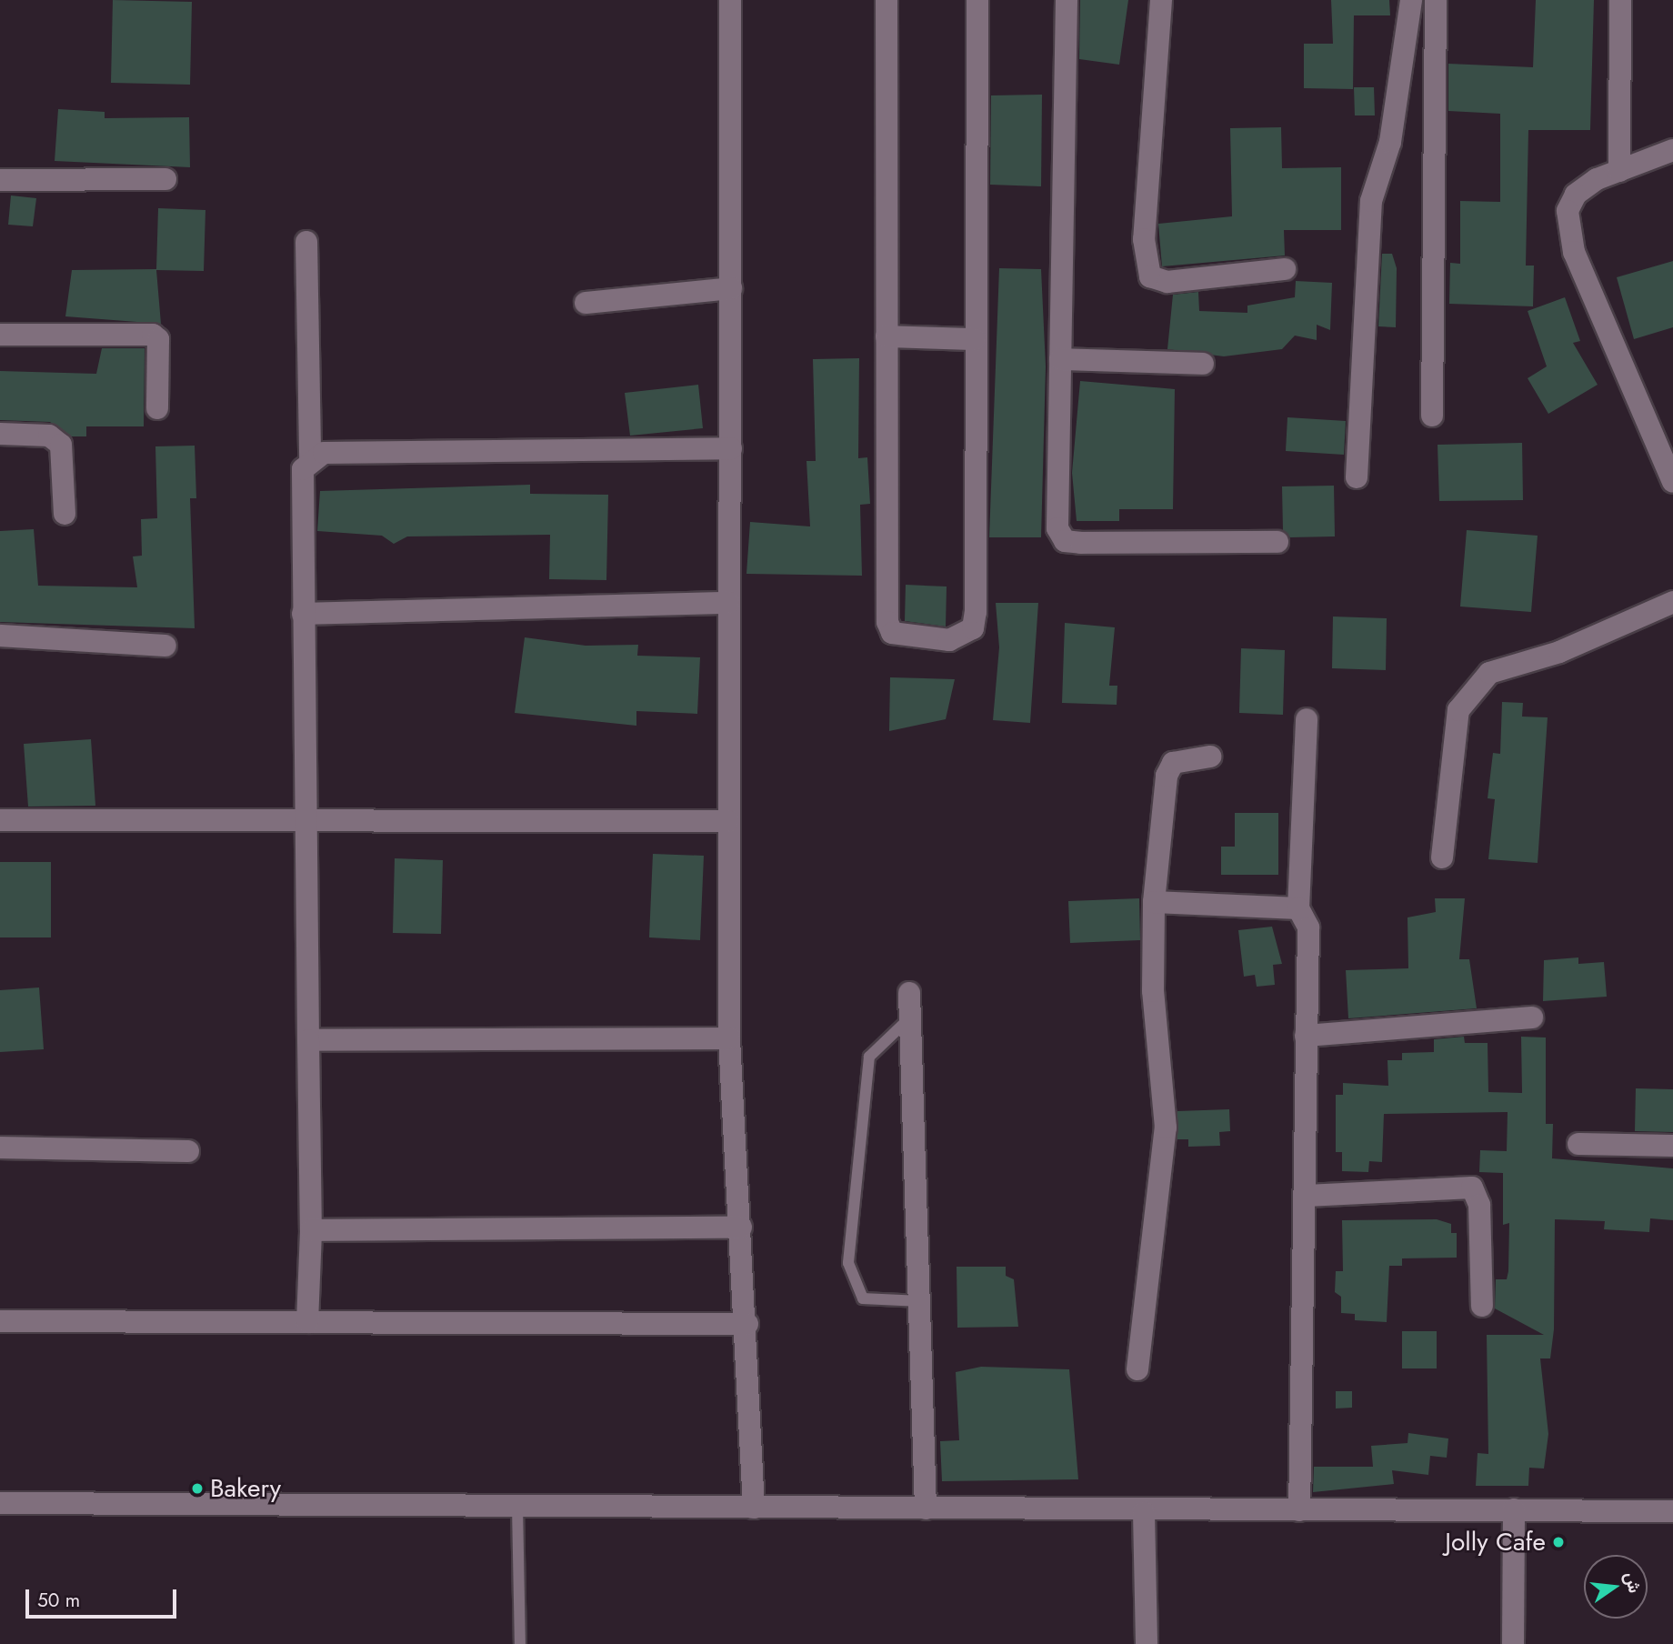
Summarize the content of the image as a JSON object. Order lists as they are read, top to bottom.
{
  "places": ["Bakery", "Jolly Cafe"],
  "scale_bar": "50 m",
  "north": "right"
}
